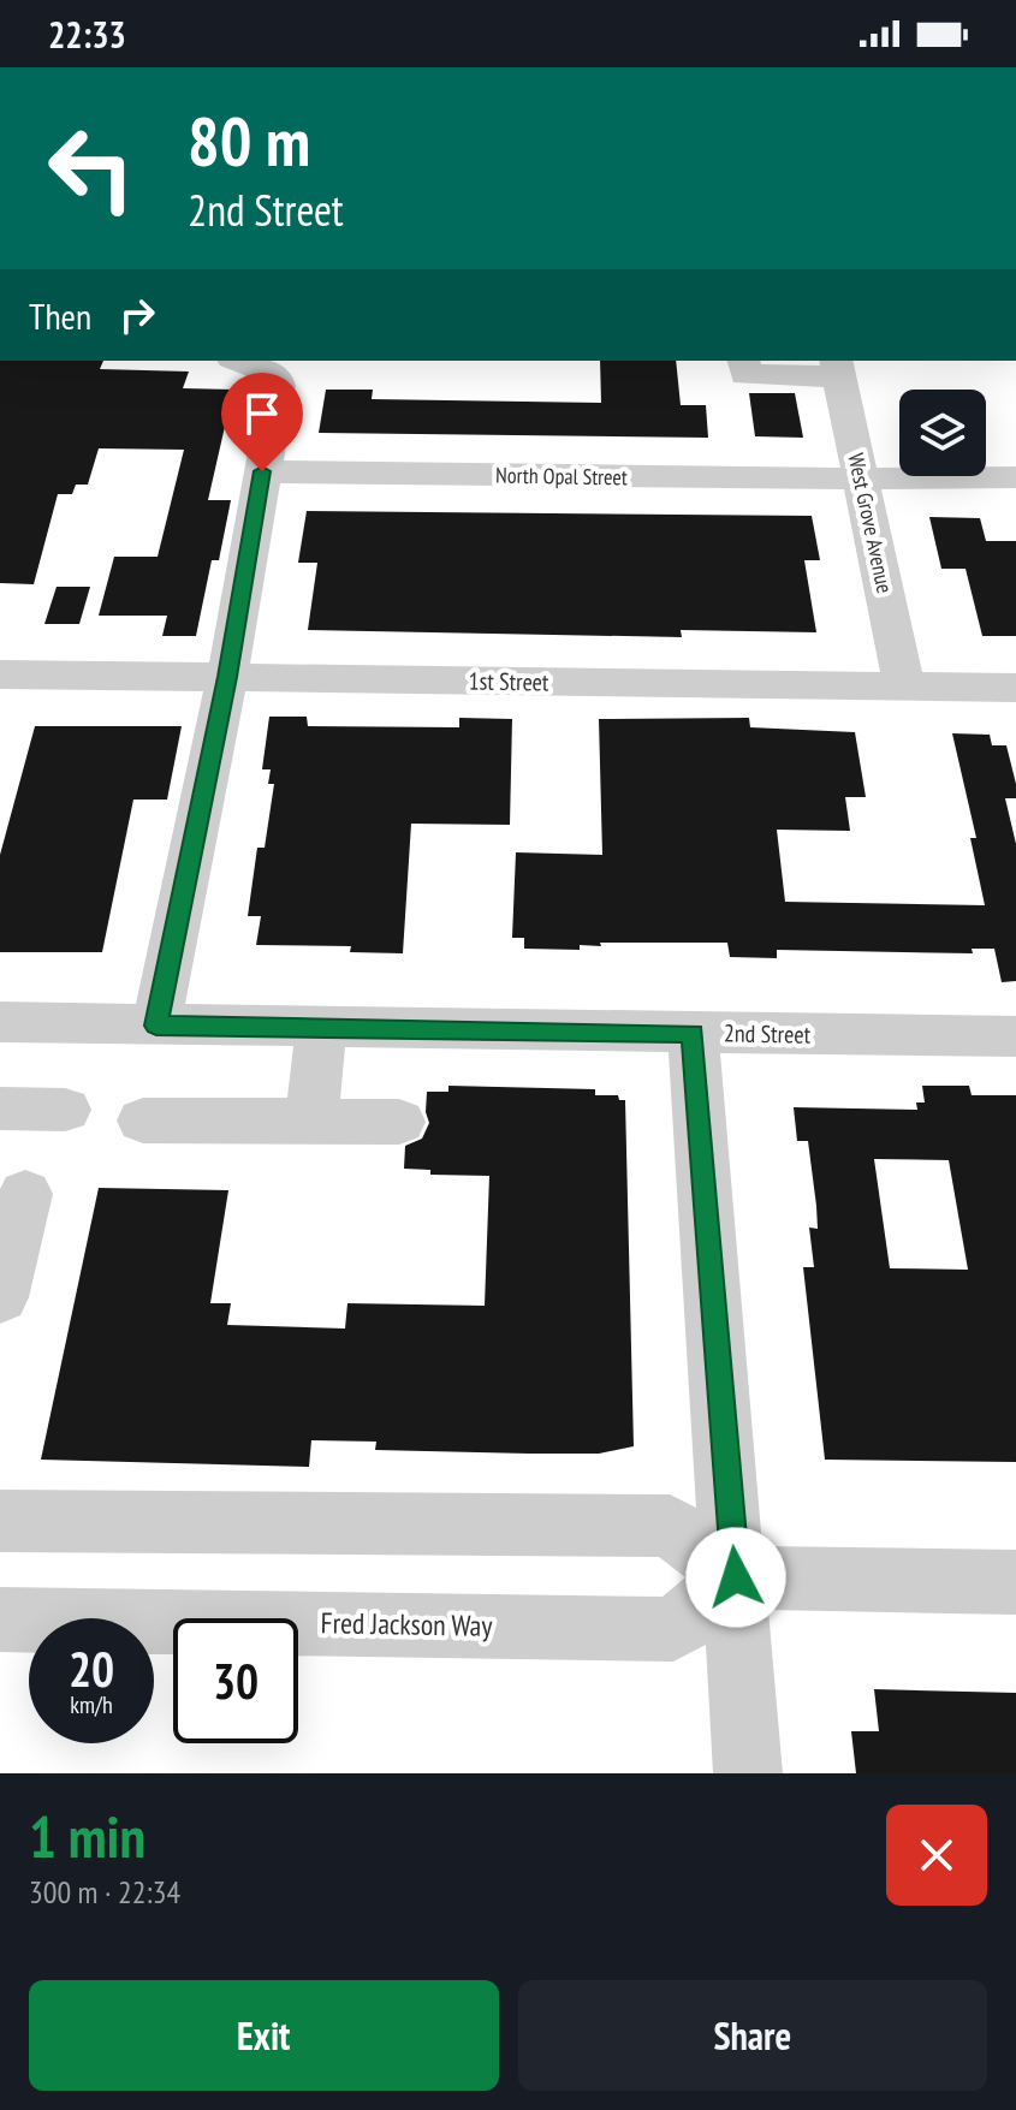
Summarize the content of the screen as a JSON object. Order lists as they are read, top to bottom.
{
  "streets": {
    "street": [
      "North Opal Street",
      "West Grove Avenue",
      "1st Street",
      "2nd Street",
      "Fred Jackson Way"
    ]
  },
  "crossings": [
    ["North Opal Street", "West Grove Avenue"],
    ["West Grove Avenue", "1st Street"]
  ],
  "page": {
    "status": "22:33",
    "turn": ["80 m", "2nd Street"],
    "then": "Then",
    "speed": "20 km/h",
    "limit": "30",
    "heading": ["1 min", "300 m · 22:34"],
    "buttons": ["Exit", "Share"]
  }
}
